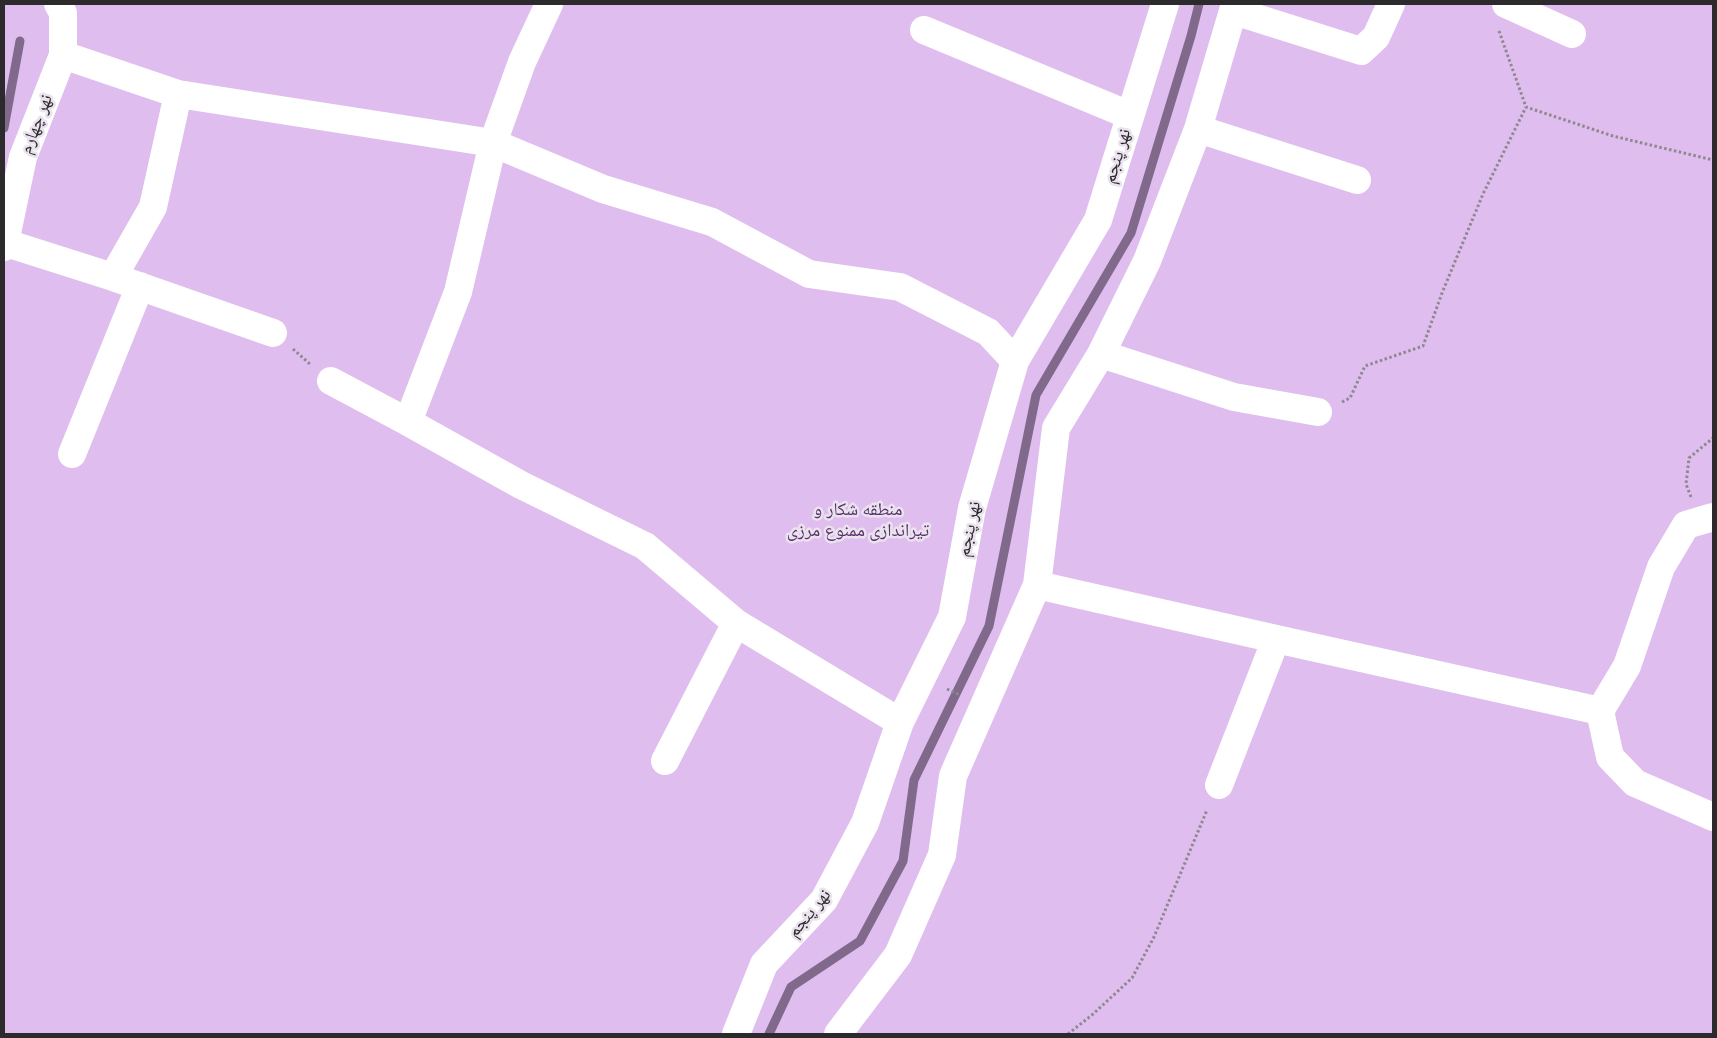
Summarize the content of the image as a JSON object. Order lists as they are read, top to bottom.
{
  "streets": {
    "street": ["نهر چهارم", "نهر پنجم"]
  },
  "parks": ["منطقه شکار و تیراندازی ممنوع مرزی"]
}
